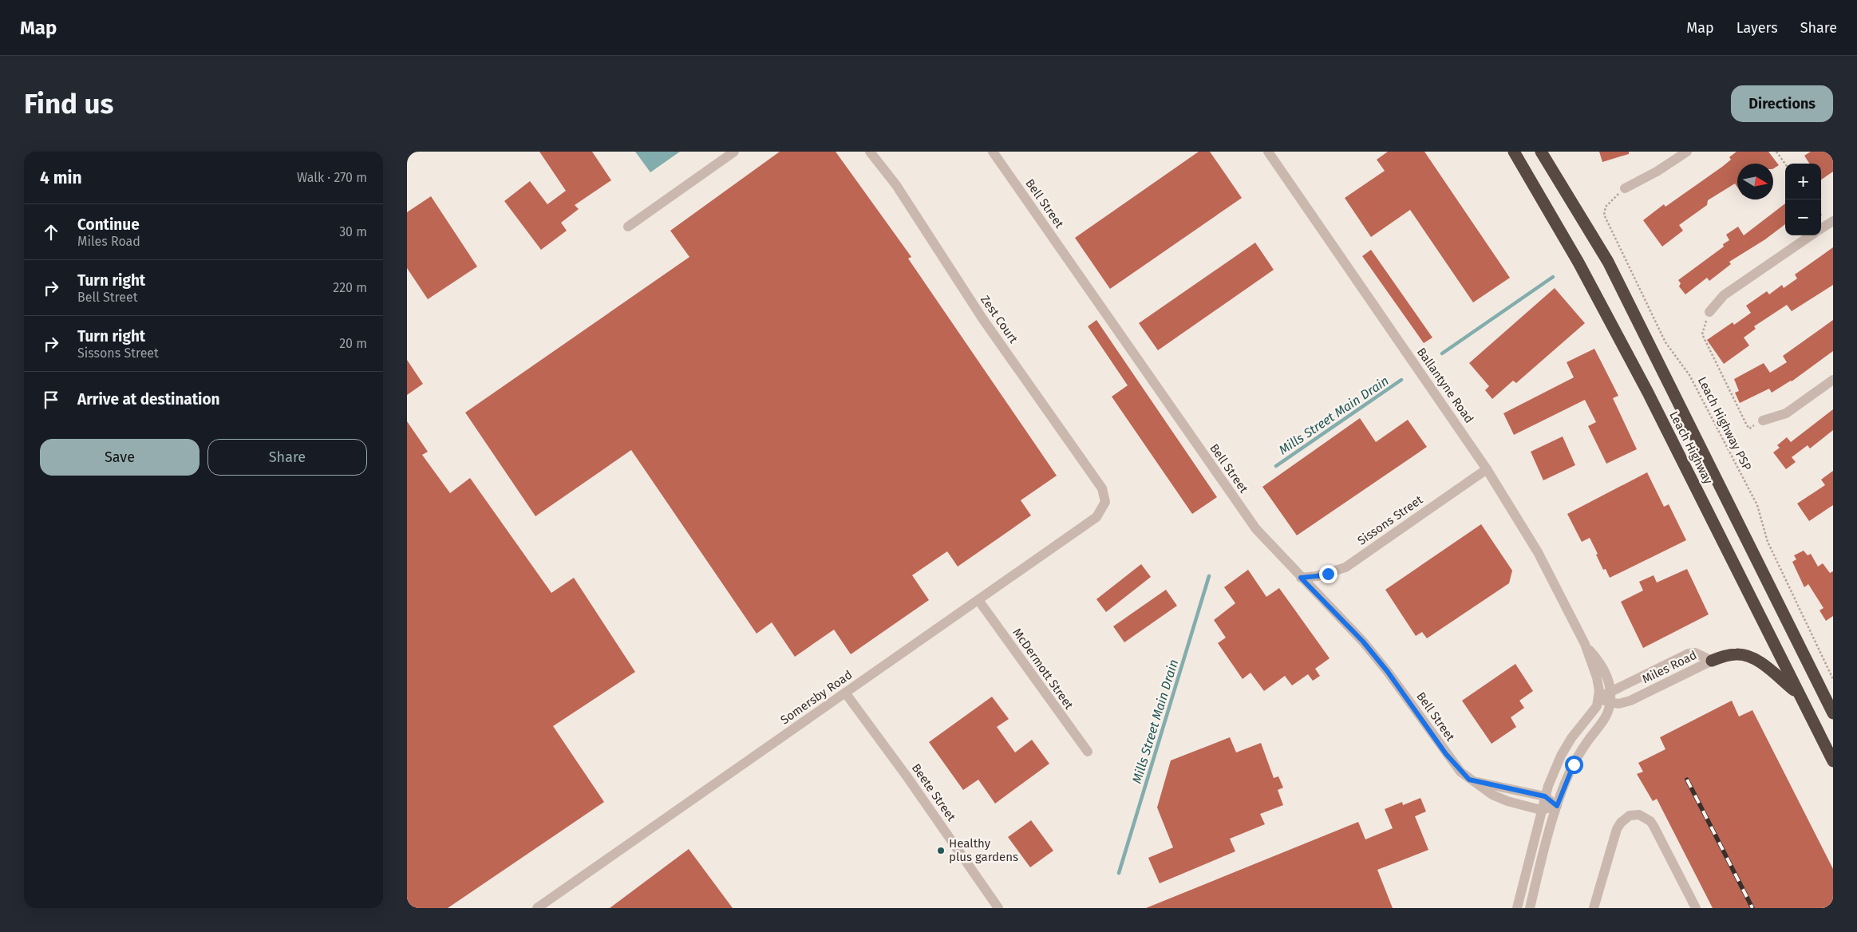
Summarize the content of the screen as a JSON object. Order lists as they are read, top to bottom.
{
  "streets": {
    "highway": ["Leach Highway"],
    "street": [
      "Bell Street",
      "Zest Court",
      "Ballantyne Road",
      "Sissons Street",
      "Miles Road",
      "McDermott Street",
      "Somersby Road",
      "Beete Street"
    ],
    "path": ["Leach Highway PSP"]
  },
  "crossings": [
    ["Bell Street", "Sissons Street"],
    ["Zest Court", "Somersby Road"],
    ["Ballantyne Road", "Sissons Street"],
    ["Ballantyne Road", "Miles Road"],
    ["McDermott Street", "Somersby Road"],
    ["Somersby Road", "Beete Street"]
  ],
  "water": ["Mills Street Main Drain"],
  "places": ["Healthy plus gardens"],
  "north": "right",
  "page": {
    "header": "Map",
    "nav": ["Map", "Layers", "Share"],
    "buttons": [
      "Directions",
      ["Save", "Share"]
    ],
    "title": "Find us",
    "heading": ["4 min", "Walk · 270 m"],
    "map_buttons": ["+", "−"],
    "list": [
      ["Continue", "Miles Road", "30 m"],
      ["Turn right", "Bell Street", "220 m"],
      ["Turn right", "Sissons Street", "20 m"],
      "Arrive at destination"
    ]
  }
}
